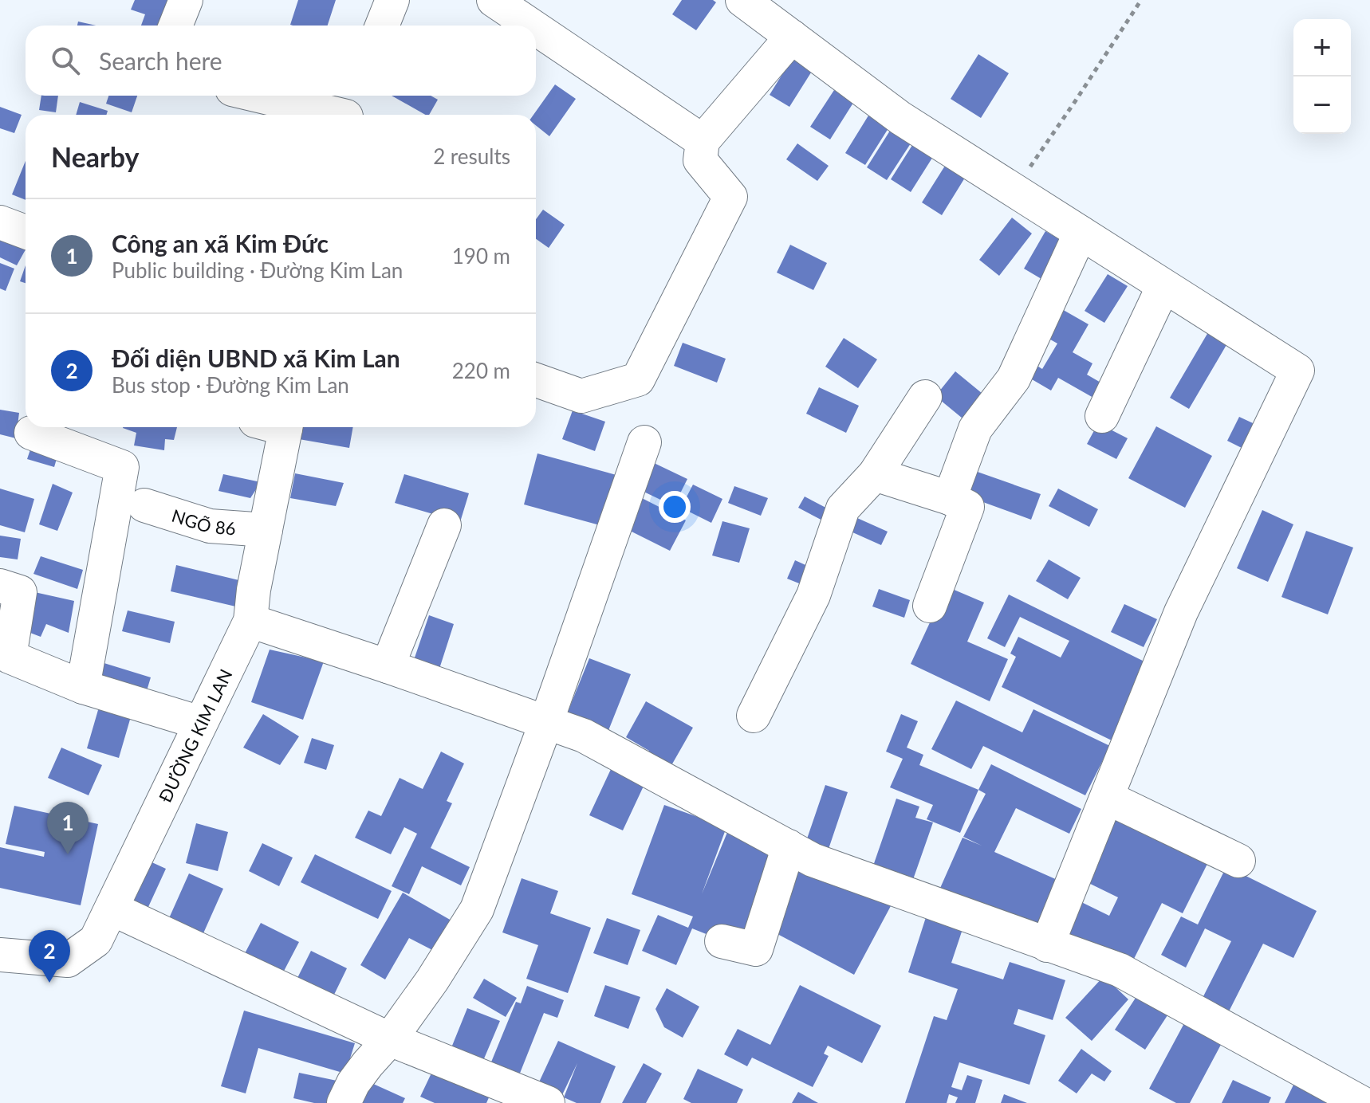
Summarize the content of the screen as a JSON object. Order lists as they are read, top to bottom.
{
  "streets": {
    "street": ["NGÕ 86", "ĐƯỜNG KIM LAN"]
  },
  "crossings": [
    ["NGÕ 86", "ĐƯỜNG KIM LAN"]
  ],
  "page": {
    "map_buttons": ["+", "−"],
    "search": "Search here",
    "heading": ["Nearby", "2 results"],
    "list": [
      {
        "mark": "1",
        "name": "Công an xã Kim Đức",
        "note": "Public building · Đường Kim Lan",
        "value": "190 m"
      },
      {
        "mark": "2",
        "name": "Đối diện UBND xã Kim Lan",
        "note": "Bus stop · Đường Kim Lan",
        "value": "220 m"
      }
    ],
    "pins": ["1", "2"]
  }
}
